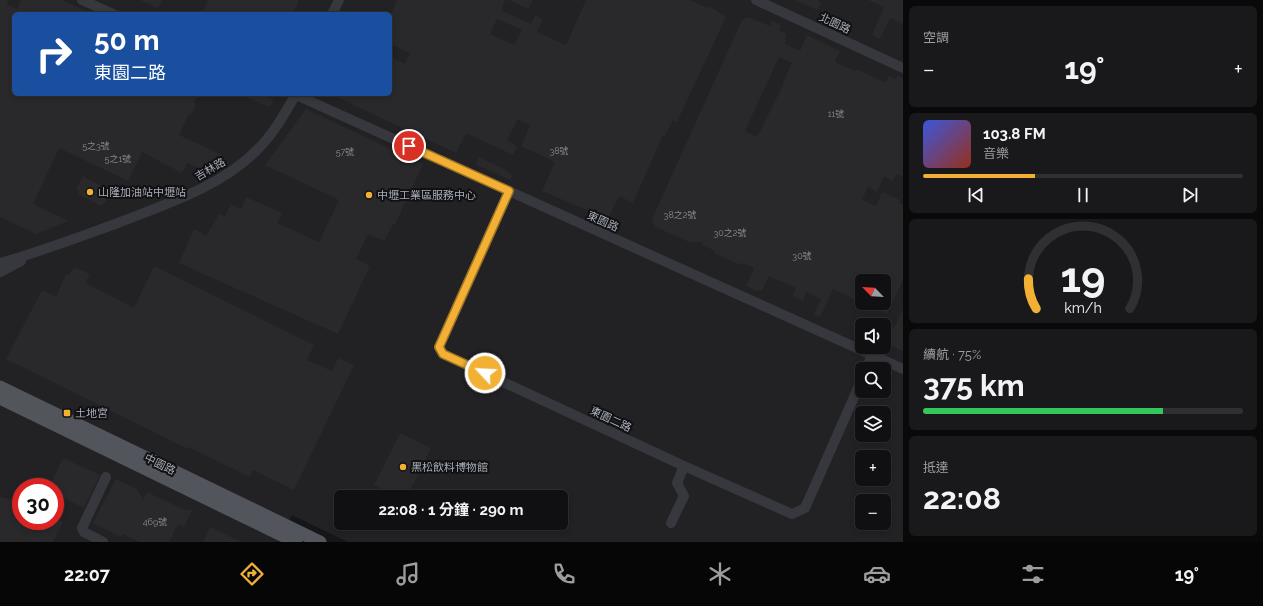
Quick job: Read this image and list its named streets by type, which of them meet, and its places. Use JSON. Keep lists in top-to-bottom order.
{
  "streets": {
    "main road": ["中園路"],
    "street": [
      "北園路",
      "吉林路",
      "東園路",
      "東園二路"
    ]
  },
  "crossings": [
    ["東園路", "東園二路"]
  ],
  "places": {
    "other": ["山隆加油站中壢站", "中壢工業區服務中心", "黑松飲料博物館"],
    "transit": ["土地宮"]
  },
  "house_numbers": [
    "11號",
    "5之3號",
    "38號",
    "57號",
    "5之1號",
    "38之2號",
    "30之2號",
    "30號",
    "469號"
  ],
  "north": "top left",
  "page": {
    "tile": [
      "空調",
      ["續航 · 75%", "375 km"],
      ["抵達", "22:08"]
    ],
    "turn": ["50 m", "東園二路"],
    "heat": ["−", "19°", "+"],
    "song": ["103.8 FM", "音樂"],
    "map_buttons": ["+", "−"],
    "limit": "30",
    "trip": "22:08 · 1 分鐘 · 290 m",
    "tabs": ["22:07", "19°"],
    "gauge": ["19", "km/h"]
  }
}
